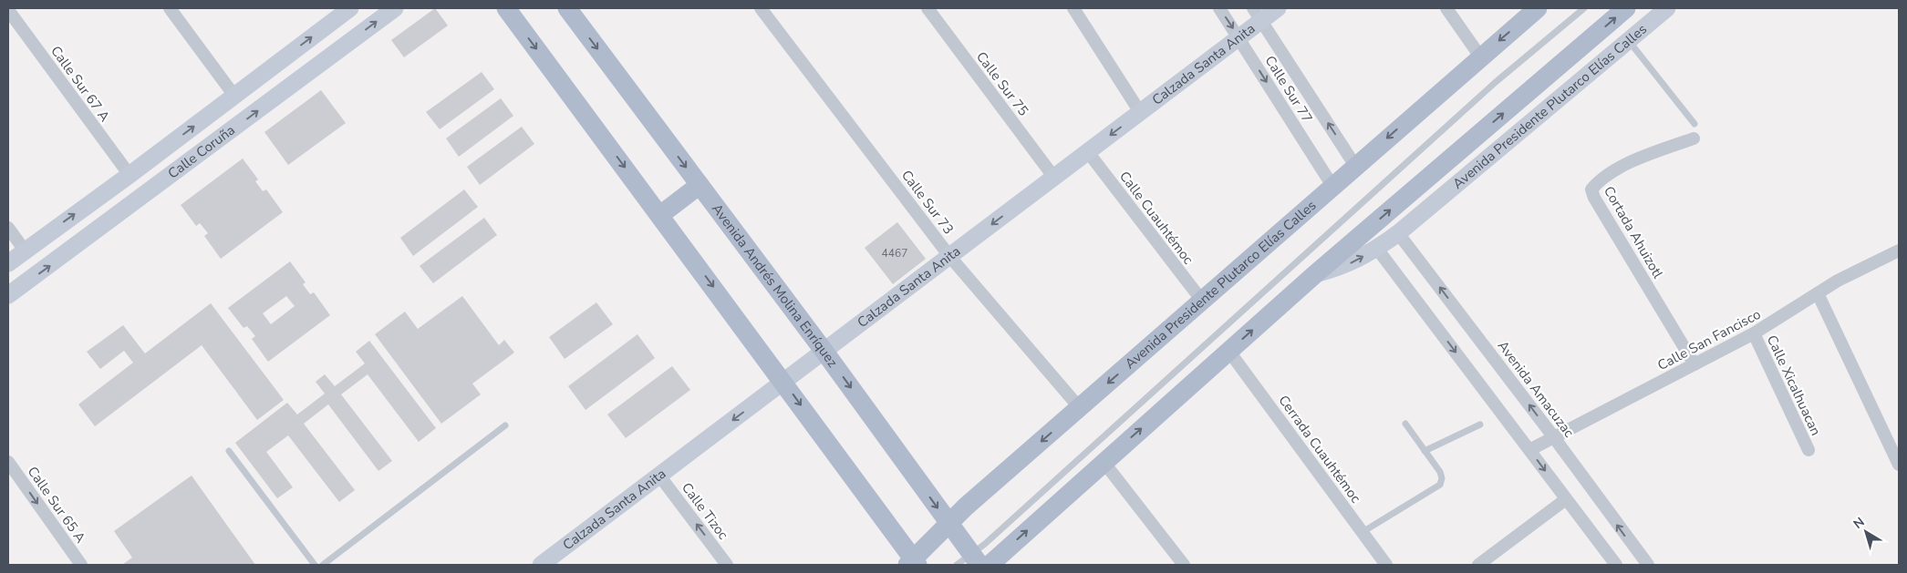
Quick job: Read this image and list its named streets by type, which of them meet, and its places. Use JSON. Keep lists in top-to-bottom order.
{
  "streets": {
    "main road": ["Avenida Presidente Plutarco Elías Calles", "Avenida Andrés Molina Enríquez"],
    "street": [
      "Calzada Santa Anita",
      "Calle Sur 67 A",
      "Calle Sur 75",
      "Calle Sur 77",
      "Calle Coruña",
      "Calle Sur 73",
      "Calle Cuauhtémoc",
      "Cortada Ahuizotl",
      "Calle San Fancisco",
      "Calle Xicalhuacan",
      "Avenida Amacuzac",
      "Cerrada Cuauhtémoc",
      "Calle Sur 65 A",
      "Calle Tizoc"
    ]
  },
  "crossings": [
    ["Calzada Santa Anita", "Calle Sur 75"],
    ["Calzada Santa Anita", "Calle Sur 77"],
    ["Calzada Santa Anita", "Calle Sur 73"],
    ["Calzada Santa Anita", "Calle Cuauhtémoc"],
    ["Calzada Santa Anita", "Avenida Andrés Molina Enríquez"],
    ["Calzada Santa Anita", "Calle Tizoc"],
    ["Calle Sur 67 A", "Calle Coruña"],
    ["Calle Sur 77", "Avenida Presidente Plutarco Elías Calles"],
    ["Avenida Presidente Plutarco Elías Calles", "Calle Sur 73"],
    ["Avenida Presidente Plutarco Elías Calles", "Calle Cuauhtémoc"],
    ["Avenida Presidente Plutarco Elías Calles", "Avenida Andrés Molina Enríquez"],
    ["Avenida Presidente Plutarco Elías Calles", "Avenida Amacuzac"],
    ["Avenida Presidente Plutarco Elías Calles", "Cerrada Cuauhtémoc"],
    ["Cortada Ahuizotl", "Calle San Fancisco"],
    ["Calle San Fancisco", "Calle Xicalhuacan"],
    ["Calle San Fancisco", "Avenida Amacuzac"]
  ],
  "one_way": [
    "Calzada Santa Anita",
    "Calle Coruña",
    "Calle Sur 65 A",
    "Calle Tizoc"
  ],
  "house_numbers": ["4467"],
  "north": "top left"
}
